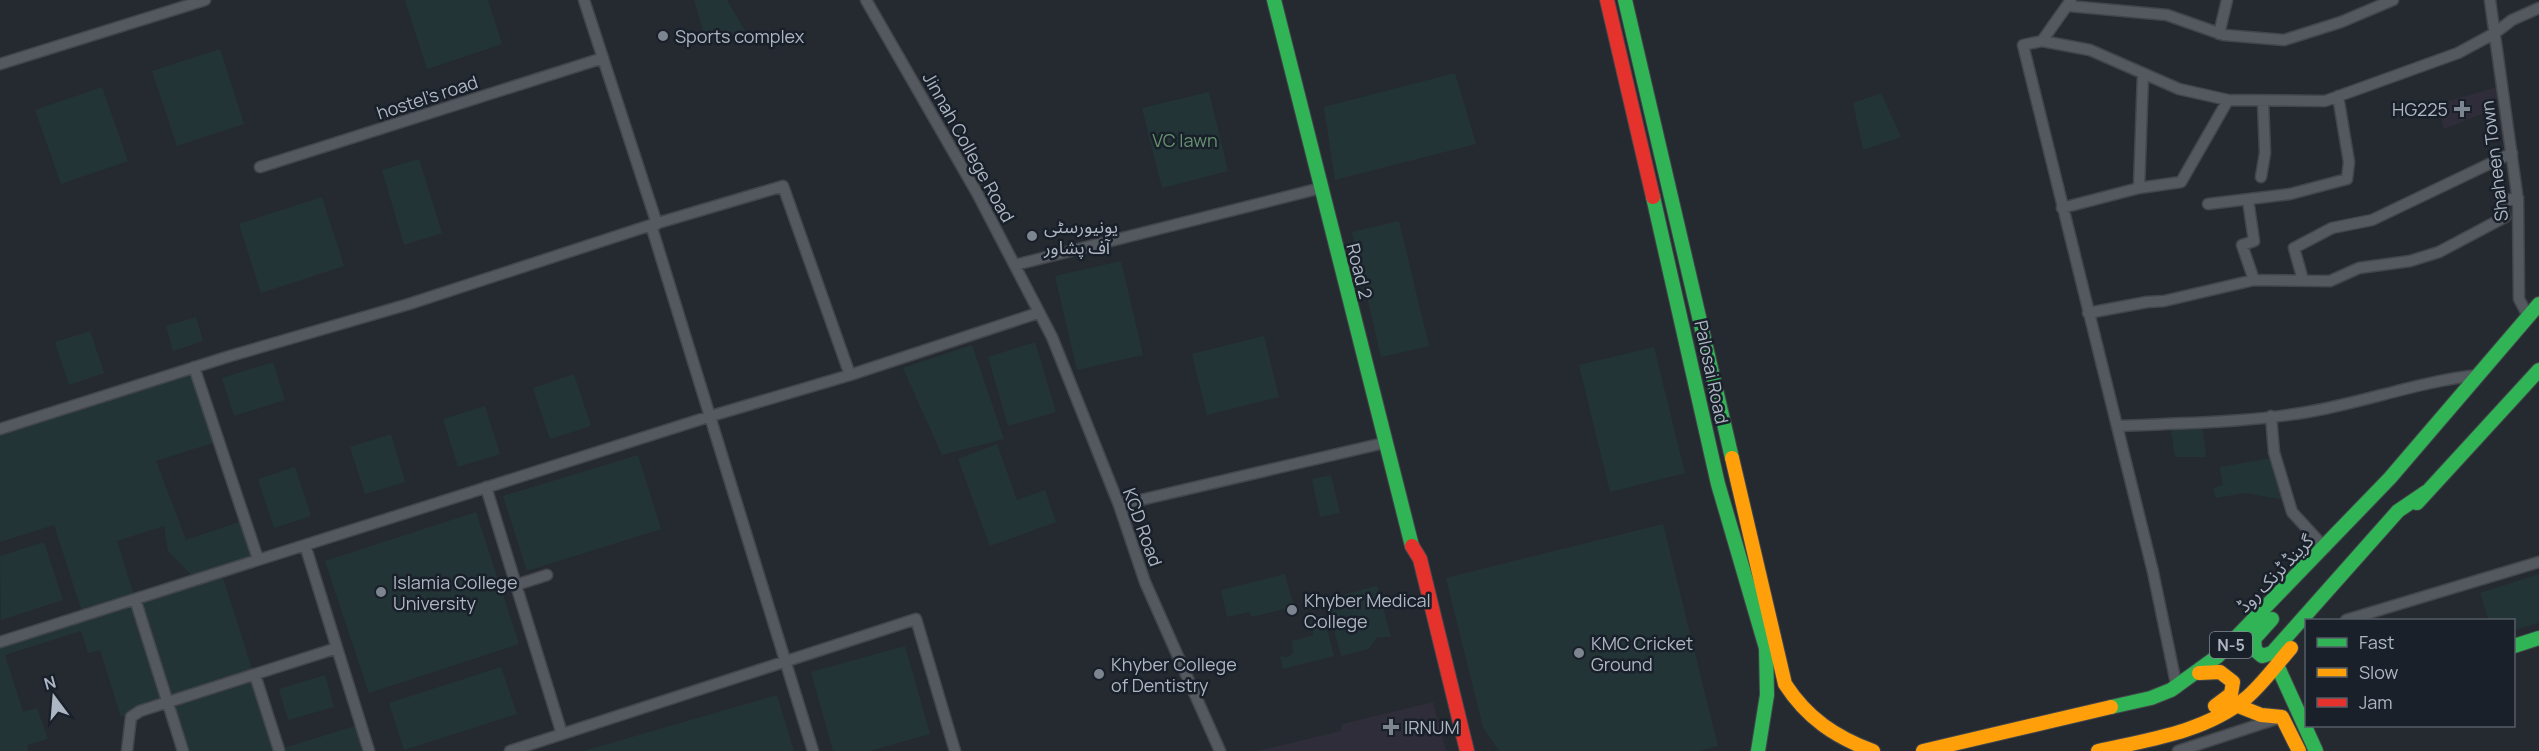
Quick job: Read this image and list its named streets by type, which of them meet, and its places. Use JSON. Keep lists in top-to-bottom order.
{
  "streets": {
    "main road": [
      "Road 2",
      "Palosai Road",
      "گرینڈ ٹرنک روڈ",
      "N-5"
    ],
    "street": [
      "hostel's road",
      "Jinnah College Road",
      "Shaheen Town",
      "KCD Road"
    ]
  },
  "crossings": [
    ["Jinnah College Road", "KCD Road"],
    ["Shaheen Town", "گرینڈ ٹرنک روڈ"]
  ],
  "parks": ["VC lawn"],
  "places": {
    "other": [
      "Sports complex",
      "یونیورسٹی آف پشاور",
      "Islamia College University",
      "Khyber Medical College",
      "KMC Cricket Ground",
      "Khyber College of Dentistry"
    ],
    "health": ["HG225", "IRNUM"]
  },
  "legend": ["Fast", "Slow", "Jam"],
  "north": "top"
}
